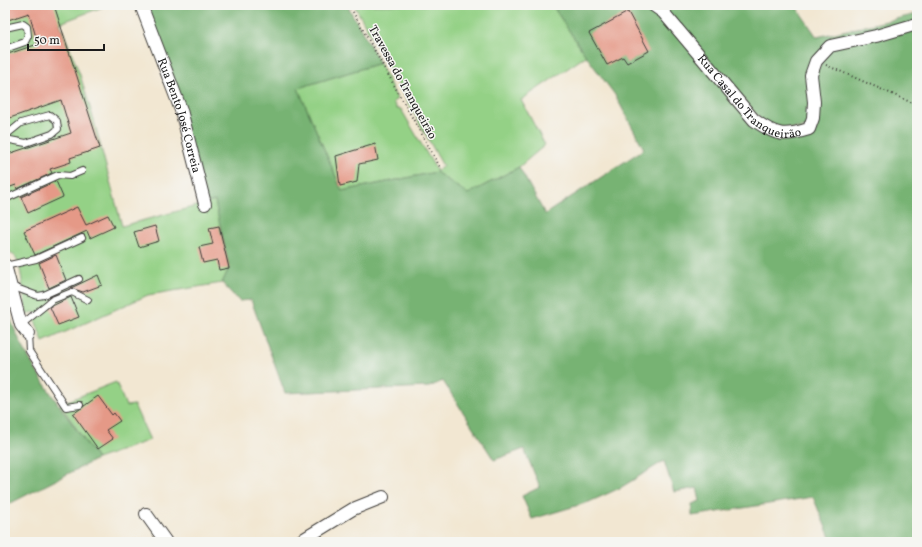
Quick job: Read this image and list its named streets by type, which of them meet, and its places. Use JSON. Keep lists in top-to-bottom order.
{
  "streets": {
    "street": ["Rua Casal do Tranqueirão", "Rua Bento José Correia"],
    "path": ["Travessa do Tranqueirão"]
  },
  "scale_bar": "50 m"
}
